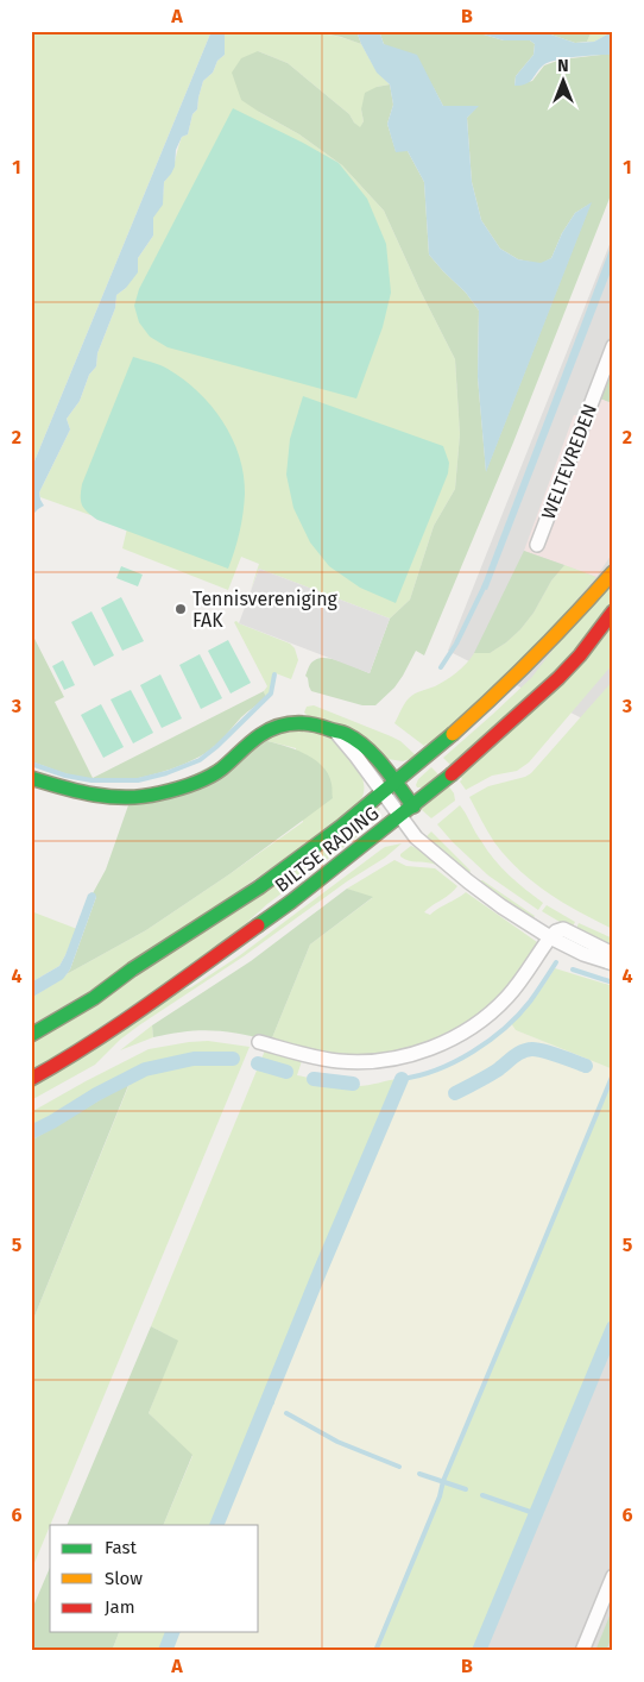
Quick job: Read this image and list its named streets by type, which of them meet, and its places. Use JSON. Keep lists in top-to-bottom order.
{
  "streets": {
    "main road": ["BILTSE RADING"],
    "street": ["WELTEVREDEN"]
  },
  "places": ["Tennisvereniging FAK"],
  "legend": ["Fast", "Slow", "Jam"],
  "north": "top",
  "grid": {
    "columns": ["A", "B"],
    "rows": [
      "1",
      "2",
      "3",
      "4",
      "5",
      "6"
    ]
  }
}
